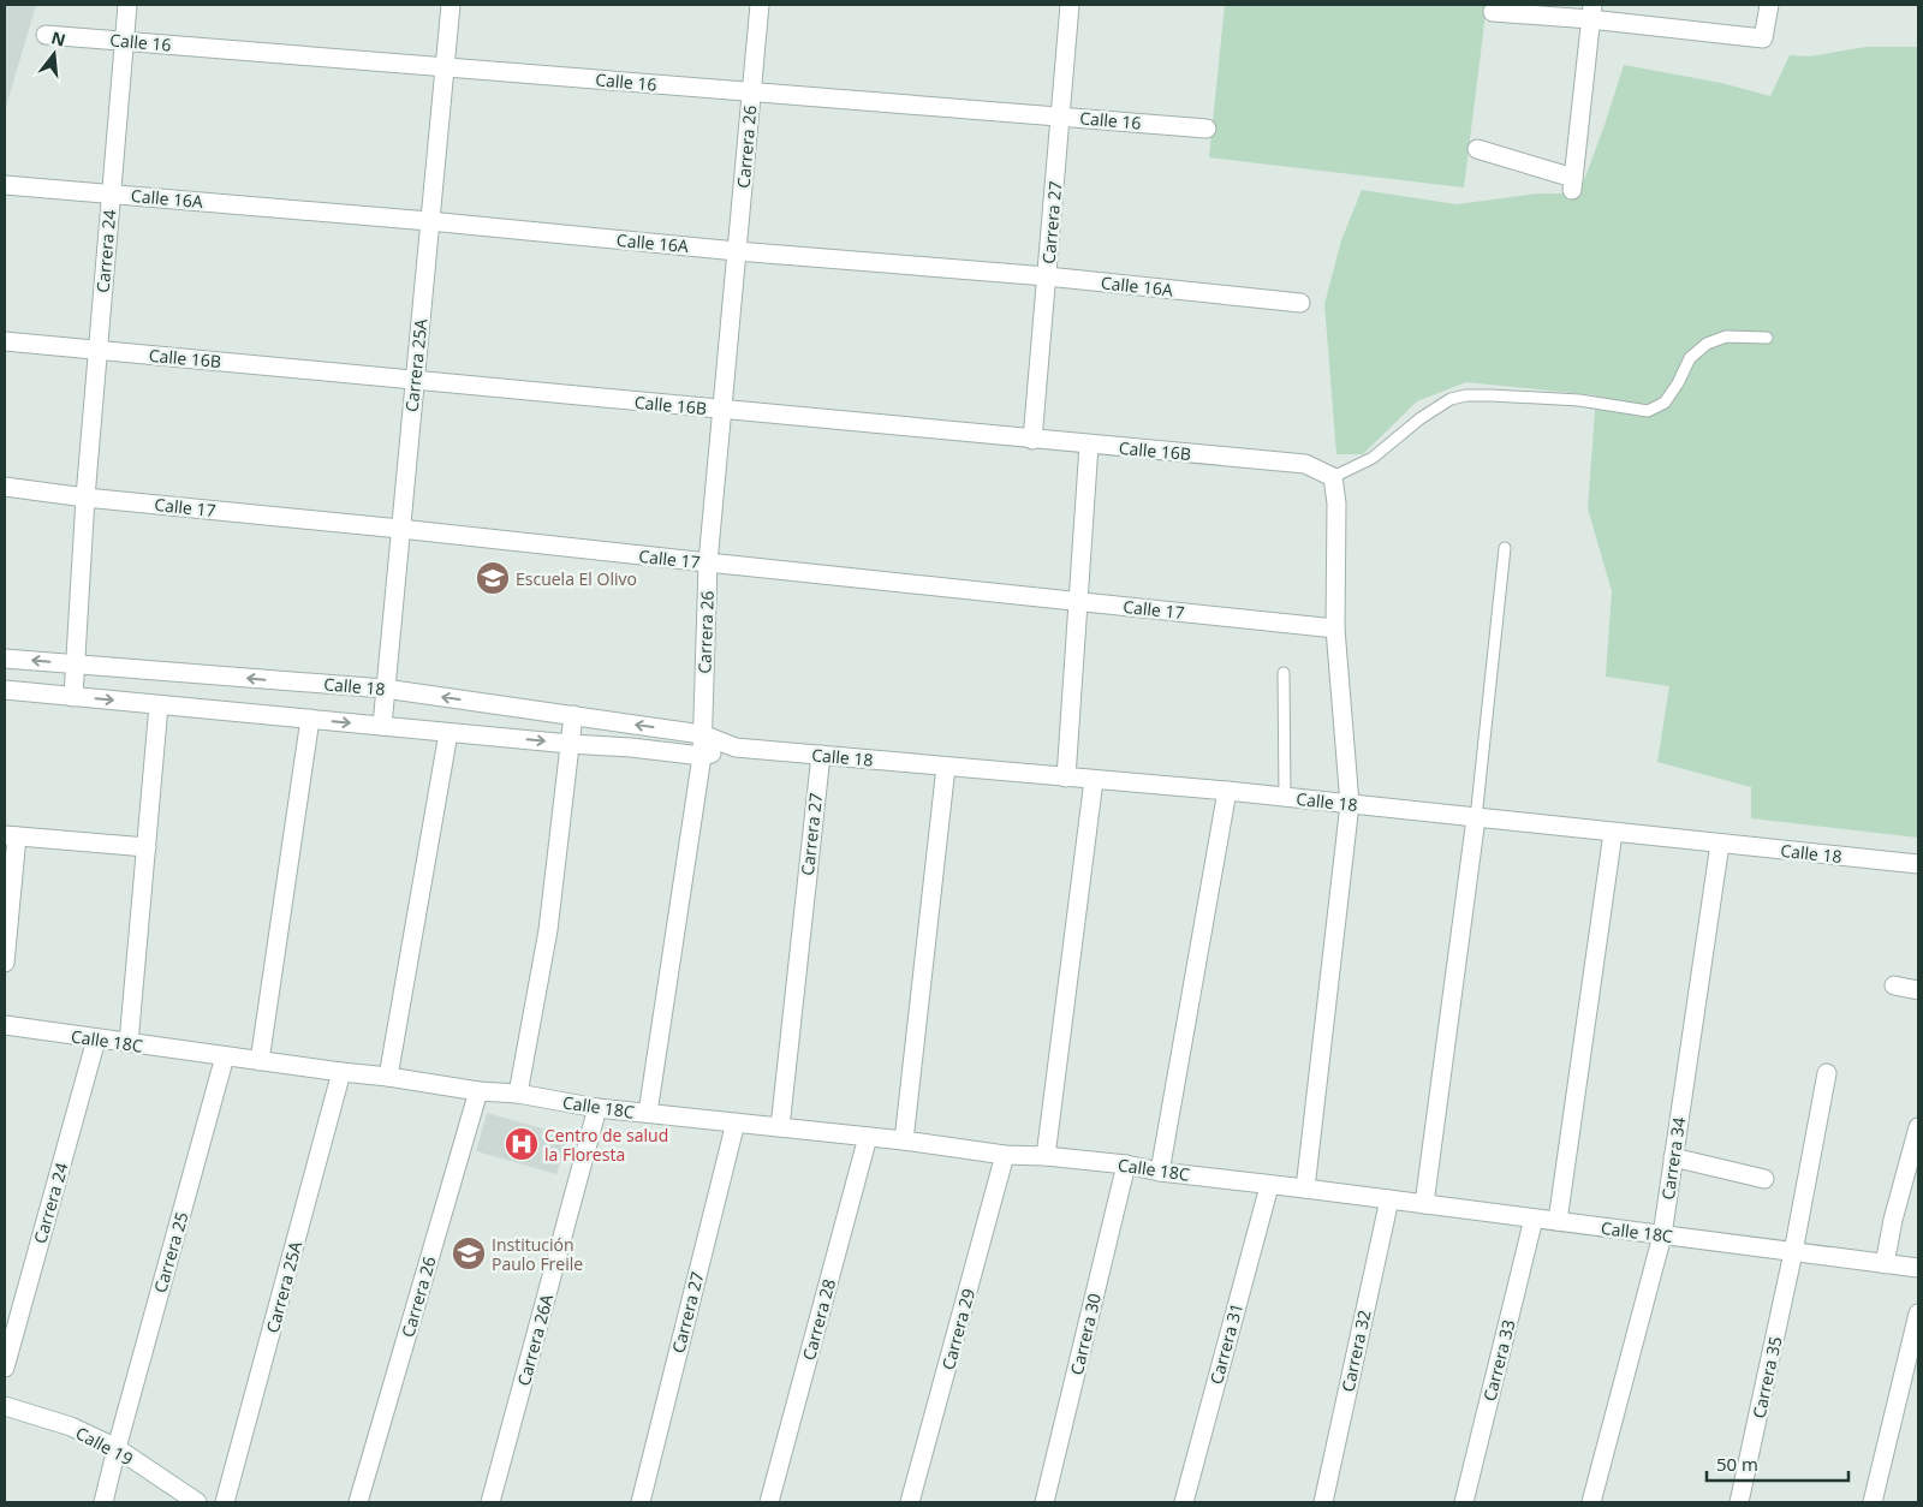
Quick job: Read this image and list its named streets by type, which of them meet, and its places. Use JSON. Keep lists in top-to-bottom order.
{
  "streets": {
    "street": [
      "Calle 16",
      "Carrera 26",
      "Calle 16A",
      "Carrera 27",
      "Carrera 24",
      "Calle 16B",
      "Carrera 25A",
      "Calle 17",
      "Calle 18",
      "Calle 18C",
      "Carrera 34",
      "Carrera 25",
      "Carrera 28",
      "Carrera 29",
      "Carrera 30",
      "Carrera 26A",
      "Carrera 31",
      "Carrera 32",
      "Carrera 33",
      "Carrera 35",
      "Calle 19"
    ]
  },
  "crossings": [
    ["Calle 16", "Carrera 26"],
    ["Calle 16", "Carrera 27"],
    ["Calle 16", "Carrera 24"],
    ["Calle 16", "Carrera 25A"],
    ["Carrera 26", "Calle 16A"],
    ["Carrera 26", "Calle 16B"],
    ["Carrera 26", "Calle 17"],
    ["Carrera 26", "Calle 18"],
    ["Carrera 26", "Calle 18C"],
    ["Calle 16A", "Carrera 27"],
    ["Calle 16A", "Carrera 24"],
    ["Calle 16A", "Carrera 25A"],
    ["Carrera 27", "Calle 16B"],
    ["Carrera 27", "Calle 18"],
    ["Carrera 27", "Calle 18C"],
    ["Carrera 24", "Calle 16B"],
    ["Carrera 24", "Calle 17"],
    ["Carrera 24", "Calle 18"],
    ["Carrera 24", "Calle 18C"],
    ["Calle 16B", "Carrera 25A"],
    ["Carrera 25A", "Calle 17"],
    ["Carrera 25A", "Calle 18"],
    ["Carrera 25A", "Calle 18C"],
    ["Calle 18", "Carrera 34"],
    ["Calle 18C", "Carrera 34"],
    ["Calle 18C", "Carrera 25"],
    ["Calle 18C", "Carrera 28"],
    ["Calle 18C", "Carrera 29"],
    ["Calle 18C", "Carrera 30"],
    ["Calle 18C", "Carrera 26A"],
    ["Calle 18C", "Carrera 31"],
    ["Calle 18C", "Carrera 32"],
    ["Calle 18C", "Carrera 33"],
    ["Calle 18C", "Carrera 35"],
    ["Carrera 25", "Calle 19"]
  ],
  "places": {
    "school or university": ["Escuela El Olivo", "Institución Paulo Freile"],
    "hospital": ["Centro de salud la Floresta"]
  },
  "scale_bar": "50 m",
  "north": "top"
}
